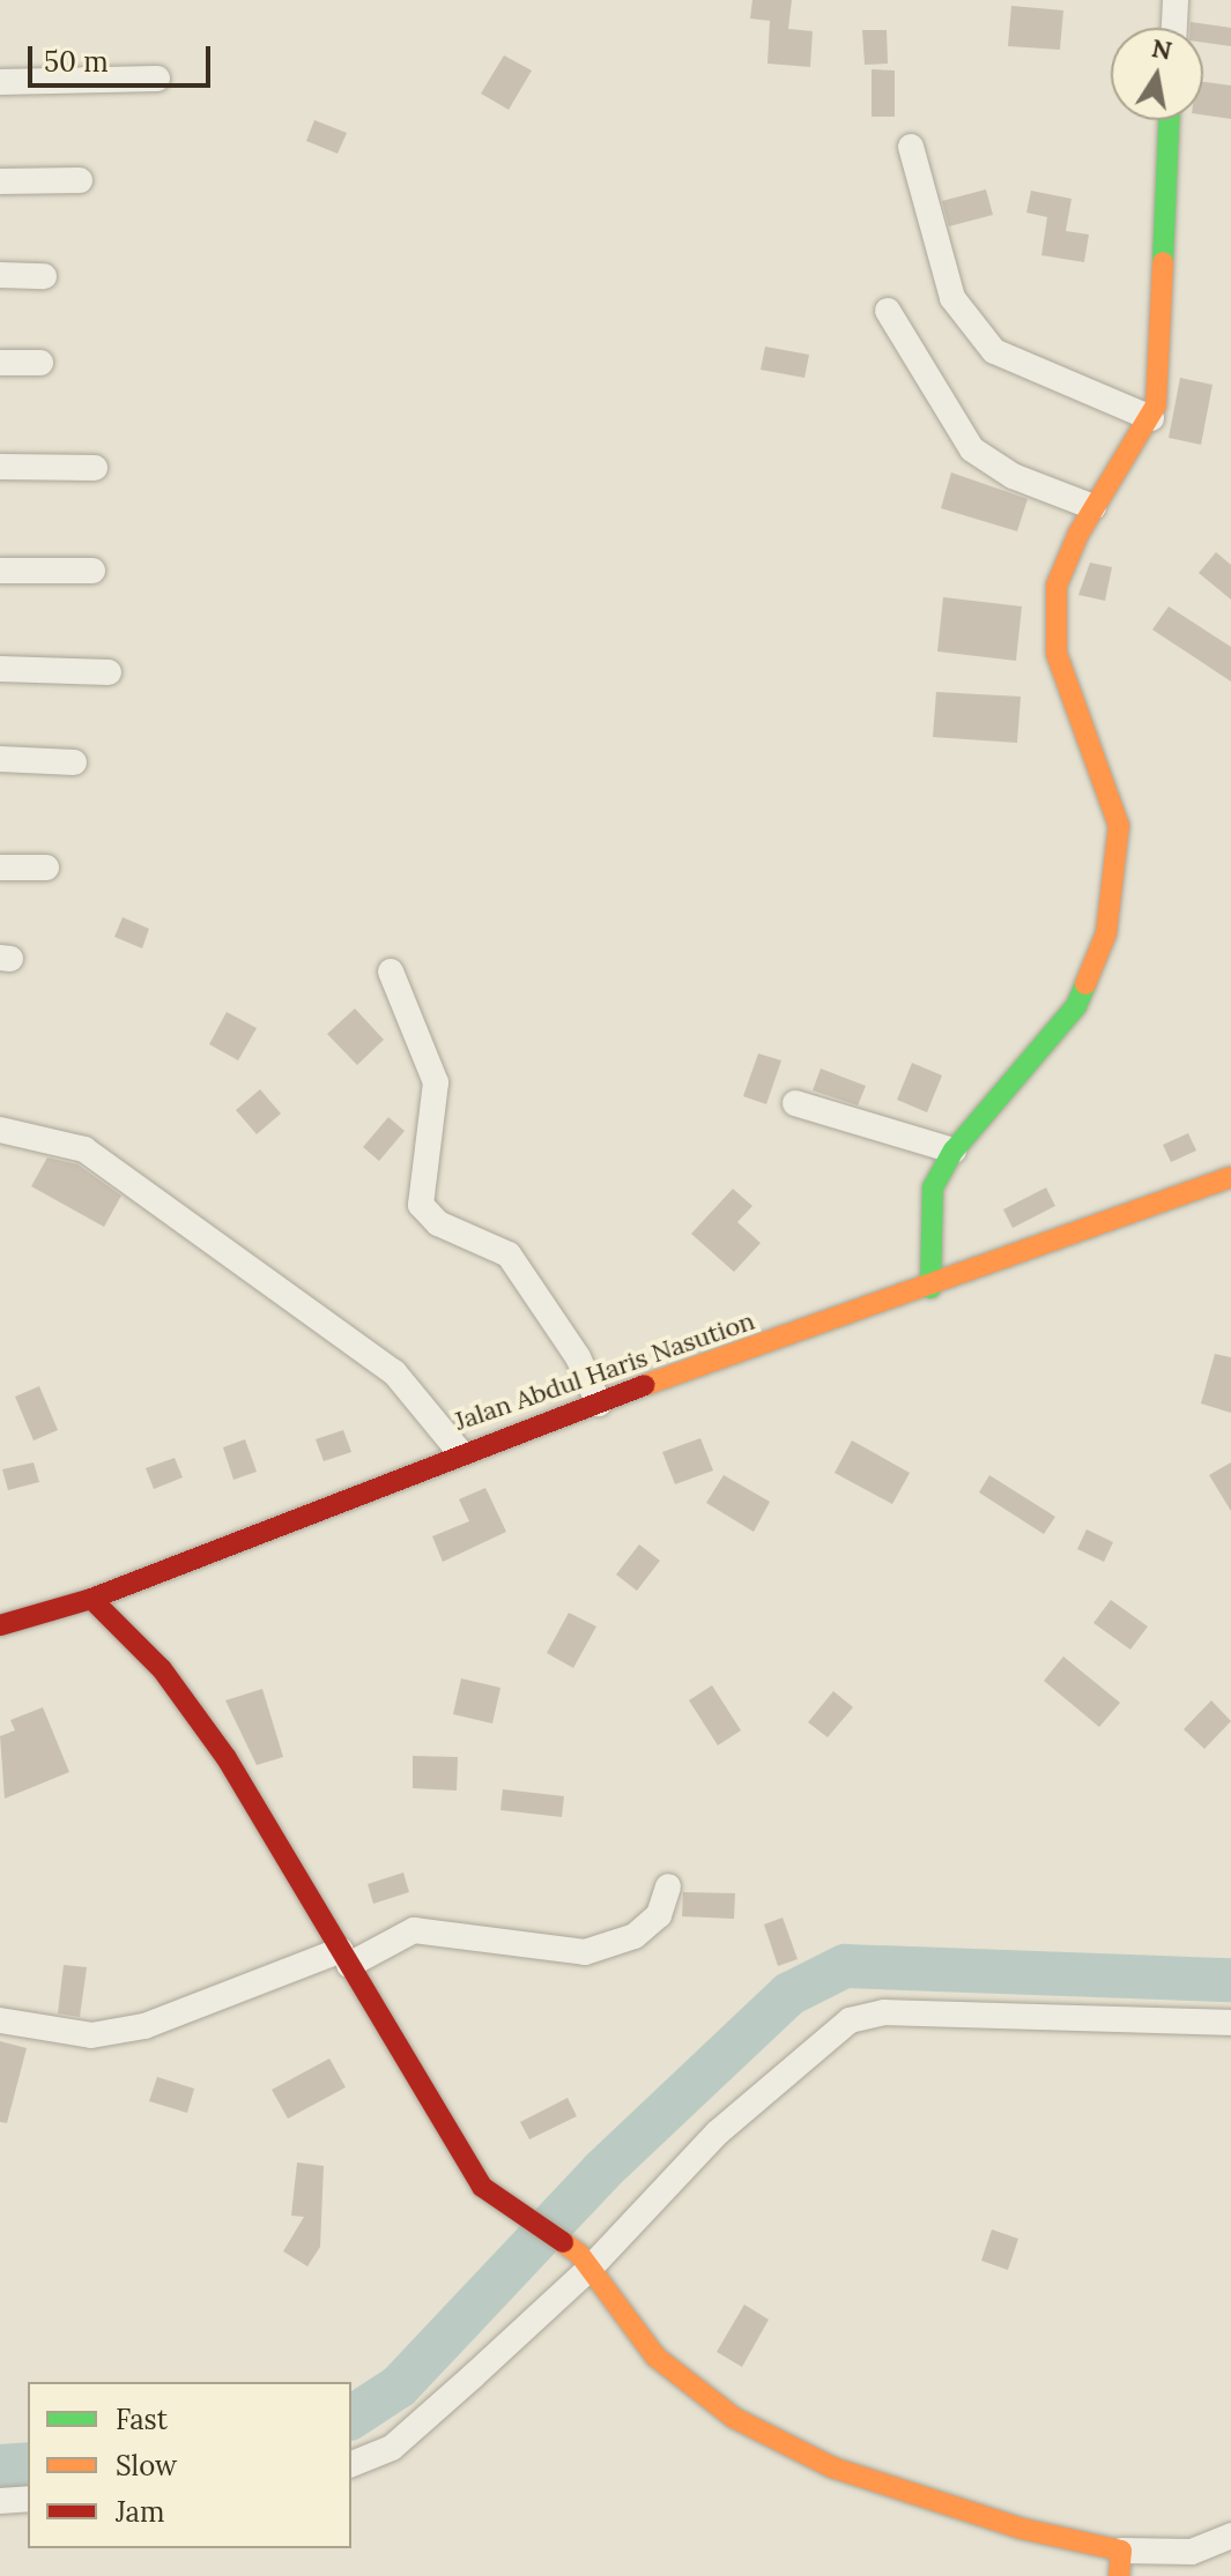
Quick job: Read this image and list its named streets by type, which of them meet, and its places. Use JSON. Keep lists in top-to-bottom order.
{
  "streets": {
    "street": ["Jalan Abdul Haris Nasution"]
  },
  "legend": ["Fast", "Slow", "Jam"],
  "scale_bar": "50 m",
  "north": "top"
}
